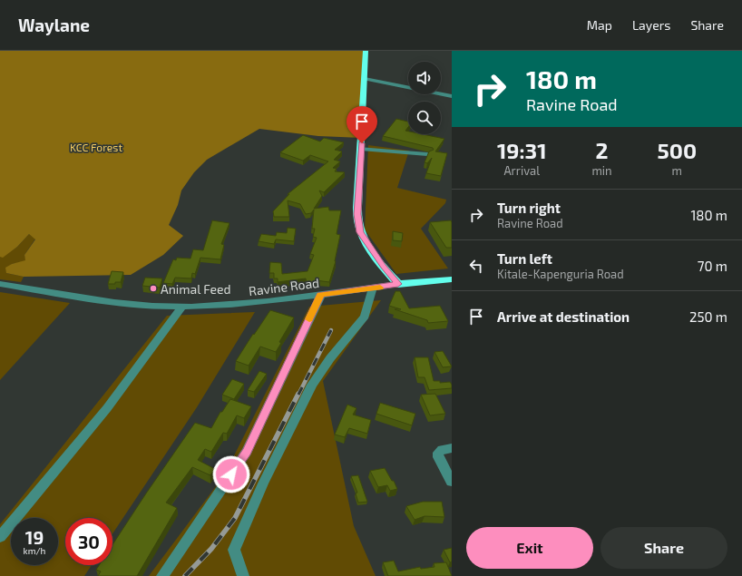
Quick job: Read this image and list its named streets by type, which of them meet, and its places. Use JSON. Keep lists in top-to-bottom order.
{
  "streets": {
    "street": ["Ravine Road"]
  },
  "parks": ["KCC Forest"],
  "places": ["Animal Feed"],
  "page": {
    "header": "Waylane",
    "nav": ["Map", "Layers", "Share"],
    "turn": ["180 m", "Ravine Road"],
    "eta": [
      "19:31",
      "Arrival",
      "2",
      "min",
      "500",
      "m"
    ],
    "list": [
      {
        "name": "Turn right",
        "note": "Ravine Road",
        "value": "180 m"
      },
      {
        "name": "Turn left",
        "note": "Kitale-Kapenguria Road",
        "value": "70 m"
      },
      {
        "name": "Arrive at destination",
        "value": "250 m"
      }
    ],
    "speed": "19 km/h",
    "limit": "30",
    "buttons": ["Exit", "Share"]
  }
}
